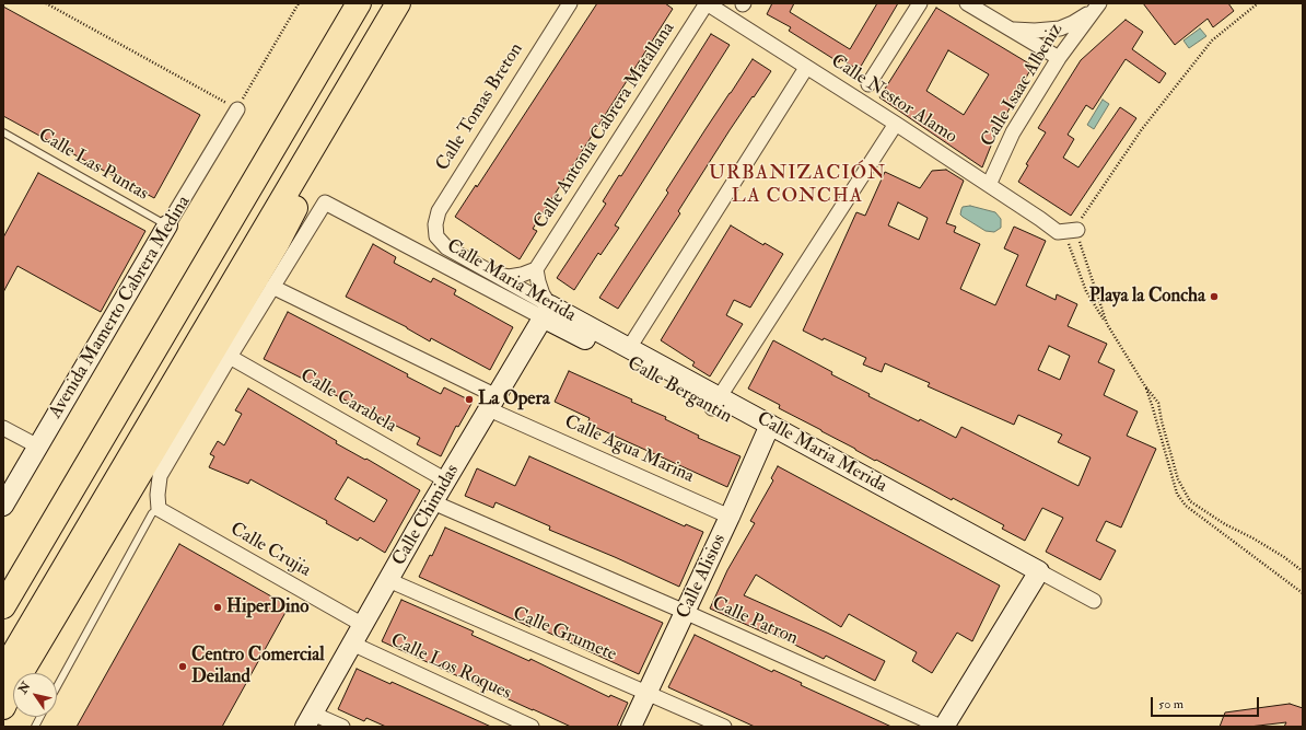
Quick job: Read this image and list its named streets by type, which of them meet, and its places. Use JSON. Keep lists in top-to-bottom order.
{
  "streets": {
    "street": [
      "Calle Isaac Albeniz",
      "Calle Nestor Alamo",
      "Calle Tomas Breton",
      "Calle Antonia Cabrera Matallana",
      "Calle Maria Merida",
      "Avenida Mamerto Cabrera Medina",
      "Calle Bergantin",
      "Calle Carabela",
      "Calle Agua Marina",
      "Calle Chimidas",
      "Calle Crujia",
      "Calle Alisios",
      "Calle Patron",
      "Calle Grumete",
      "Calle Los Roques"
    ],
    "lane": ["Calle Las Puntas"]
  },
  "crossings": [
    ["Calle Isaac Albeniz", "Calle Nestor Alamo"],
    ["Calle Nestor Alamo", "Calle Antonia Cabrera Matallana"],
    ["Calle Tomas Breton", "Calle Maria Merida"],
    ["Calle Las Puntas", "Avenida Mamerto Cabrera Medina"],
    ["Calle Maria Merida", "Calle Bergantin"],
    ["Calle Maria Merida", "Calle Chimidas"],
    ["Calle Bergantin", "Calle Agua Marina"],
    ["Calle Bergantin", "Calle Chimidas"],
    ["Calle Bergantin", "Calle Alisios"],
    ["Calle Carabela", "Calle Chimidas"],
    ["Calle Agua Marina", "Calle Chimidas"],
    ["Calle Agua Marina", "Calle Alisios"],
    ["Calle Chimidas", "Calle Crujia"],
    ["Calle Chimidas", "Calle Patron"],
    ["Calle Chimidas", "Calle Grumete"],
    ["Calle Chimidas", "Calle Los Roques"],
    ["Calle Alisios", "Calle Patron"],
    ["Calle Alisios", "Calle Grumete"]
  ],
  "districts": ["URBANIZACIÓN LA CONCHA"],
  "places": [
    "Playa la Concha",
    "La Opera",
    "HiperDino",
    "Centro Comercial Deiland"
  ],
  "scale_bar": "50 m",
  "north": "top left"
}
